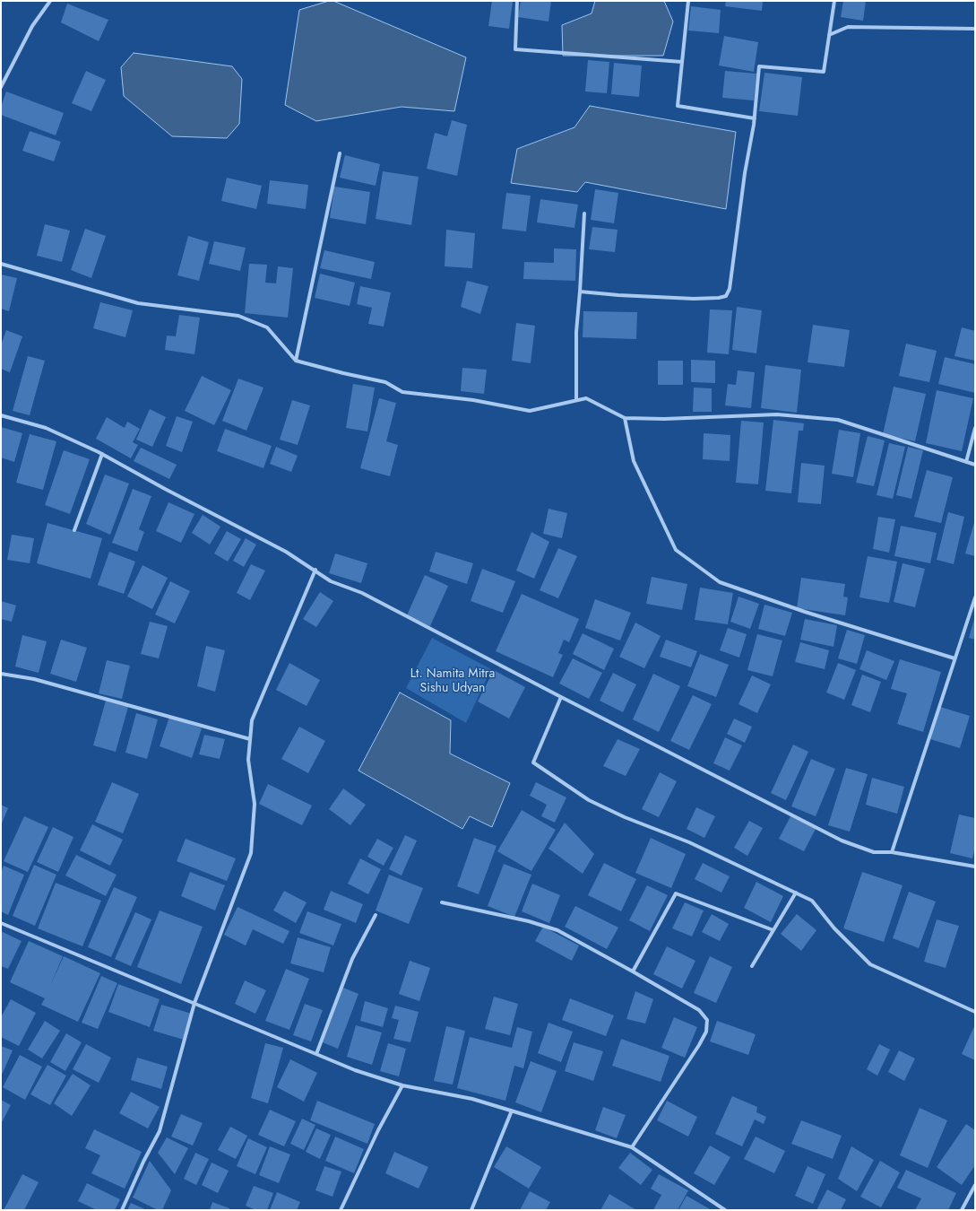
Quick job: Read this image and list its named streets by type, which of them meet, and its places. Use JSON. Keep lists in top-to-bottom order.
{
  "parks": ["Lt. Namita Mitra Sishu Udyan"]
}
